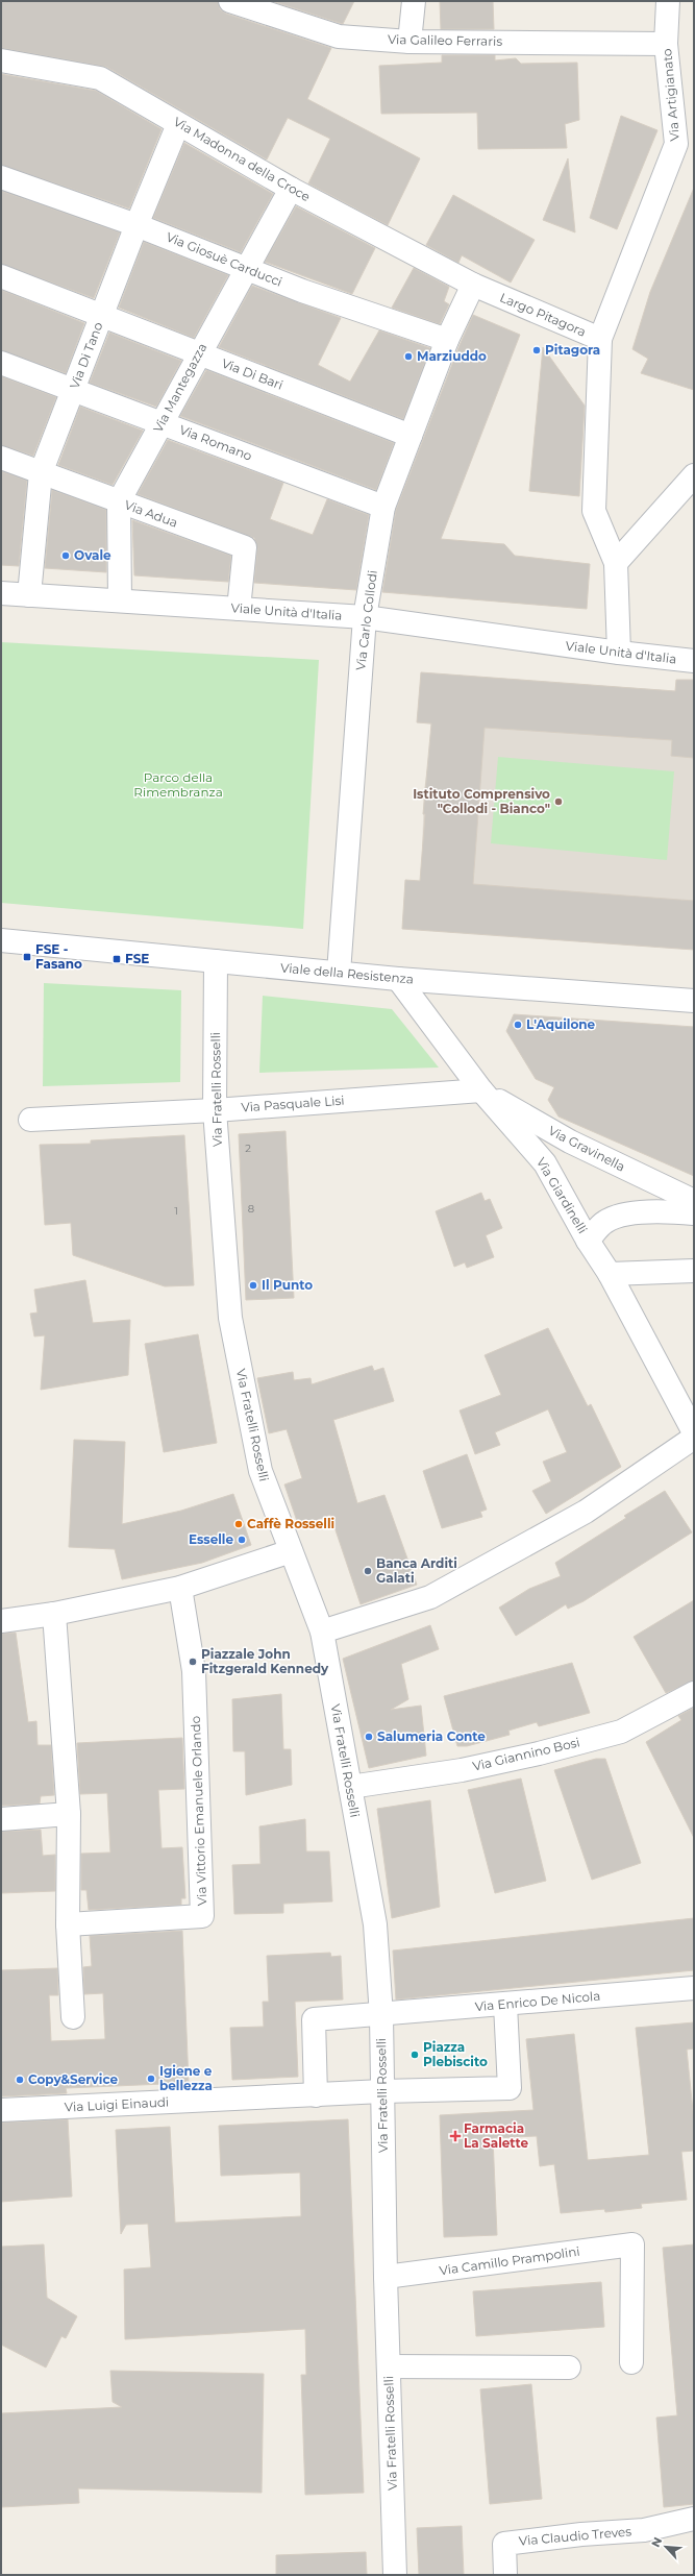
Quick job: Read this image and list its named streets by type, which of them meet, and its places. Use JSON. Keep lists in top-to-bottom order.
{
  "streets": {
    "street": [
      "Via Galileo Ferraris",
      "Via Artigianato",
      "Via Madonna della Croce",
      "Via Giosuè Carducci",
      "Largo Pitagora",
      "Via Di Tano",
      "Via Di Bari",
      "Via Mantegazza",
      "Via Romano",
      "Via Adua",
      "Viale Unità d'Italia",
      "Via Carlo Collodi",
      "Viale della Resistenza",
      "Via Fratelli Rosselli",
      "Via Pasquale Lisi",
      "Via Gravinella",
      "Via Giardinelli",
      "Via Giannino Bosi",
      "Via Vittorio Emanuele Orlando",
      "Via Enrico De Nicola",
      "Via Luigi Einaudi",
      "Via Camillo Prampolini",
      "Via Claudio Treves"
    ]
  },
  "crossings": [
    ["Via Galileo Ferraris", "Via Artigianato"],
    ["Via Artigianato", "Largo Pitagora"],
    ["Via Madonna della Croce", "Largo Pitagora"],
    ["Via Madonna della Croce", "Via Di Tano"],
    ["Via Madonna della Croce", "Via Mantegazza"],
    ["Via Madonna della Croce", "Via Carlo Collodi"],
    ["Via Giosuè Carducci", "Via Di Tano"],
    ["Via Giosuè Carducci", "Via Mantegazza"],
    ["Via Giosuè Carducci", "Via Carlo Collodi"],
    ["Largo Pitagora", "Via Carlo Collodi"],
    ["Via Di Tano", "Via Di Bari"],
    ["Via Di Tano", "Via Romano"],
    ["Via Di Tano", "Via Adua"],
    ["Via Di Tano", "Viale Unità d'Italia"],
    ["Via Di Bari", "Via Mantegazza"],
    ["Via Di Bari", "Via Carlo Collodi"],
    ["Via Mantegazza", "Via Romano"],
    ["Via Mantegazza", "Via Adua"],
    ["Via Mantegazza", "Viale Unità d'Italia"],
    ["Via Romano", "Via Carlo Collodi"],
    ["Via Adua", "Viale Unità d'Italia"],
    ["Viale Unità d'Italia", "Via Carlo Collodi"],
    ["Via Carlo Collodi", "Viale della Resistenza"],
    ["Viale della Resistenza", "Via Fratelli Rosselli"],
    ["Viale della Resistenza", "Via Giardinelli"],
    ["Via Fratelli Rosselli", "Via Pasquale Lisi"],
    ["Via Fratelli Rosselli", "Via Giannino Bosi"],
    ["Via Fratelli Rosselli", "Via Enrico De Nicola"],
    ["Via Fratelli Rosselli", "Via Luigi Einaudi"],
    ["Via Fratelli Rosselli", "Via Camillo Prampolini"],
    ["Via Pasquale Lisi", "Via Gravinella"],
    ["Via Pasquale Lisi", "Via Giardinelli"],
    ["Via Gravinella", "Via Giardinelli"]
  ],
  "parks": ["Parco della Rimembranza"],
  "places": {
    "other": [
      "Pitagora",
      "Marziuddo",
      "Ovale",
      "Istituto Comprensivo \"Collodi - Bianco\"",
      "L'Aquilone",
      "Il Punto",
      "Caffè Rosselli",
      "Esselle",
      "Banca Arditi Galati",
      "Piazzale John Fitzgerald Kennedy",
      "Salumeria Conte",
      "Piazza Plebiscito",
      "Igiene e bellezza",
      "Copy&Service"
    ],
    "transit": ["FSE - Fasano", "FSE"],
    "health": ["Farmacia La Salette"]
  },
  "house_numbers": ["2", "8", "1"],
  "north": "top left"
}
